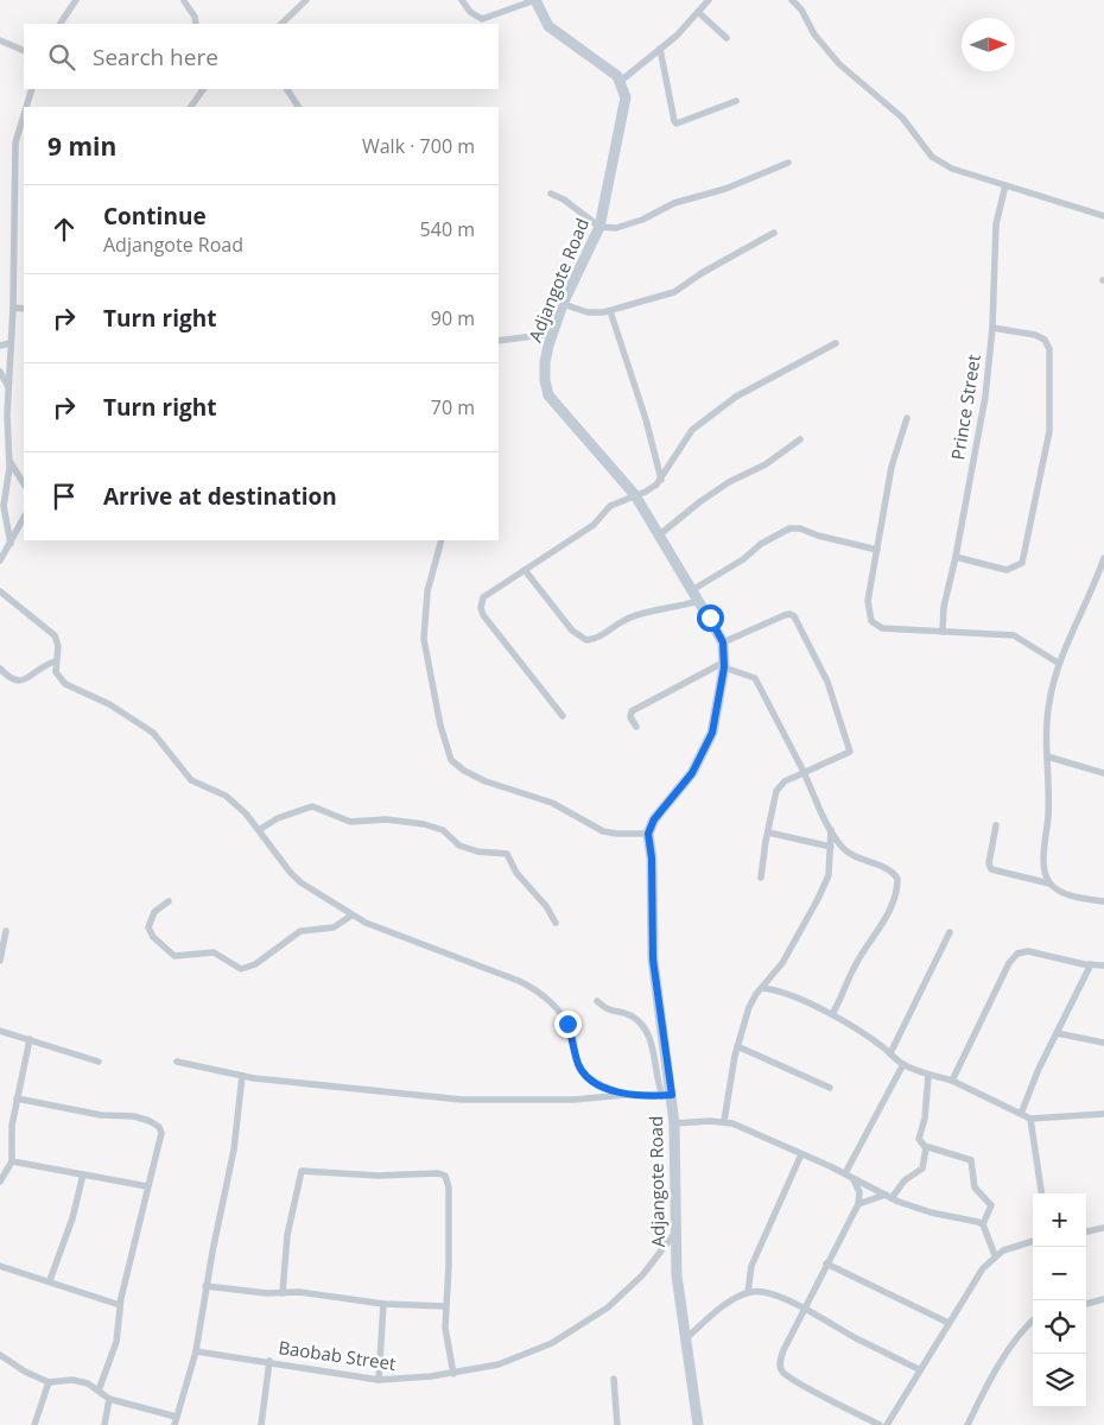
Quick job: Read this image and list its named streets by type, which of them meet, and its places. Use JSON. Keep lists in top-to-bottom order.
{
  "streets": {
    "street": ["Adjangote Road", "Prince Street", "Baobab Street"]
  },
  "crossings": [
    ["Adjangote Road", "Baobab Street"]
  ],
  "north": "right",
  "page": {
    "search": "Search here",
    "heading": ["9 min", "Walk · 700 m"],
    "list": [
      ["Continue", "Adjangote Road", "540 m"],
      ["Turn right", "90 m"],
      ["Turn right", "70 m"],
      "Arrive at destination"
    ],
    "map_buttons": ["+", "−"]
  }
}
